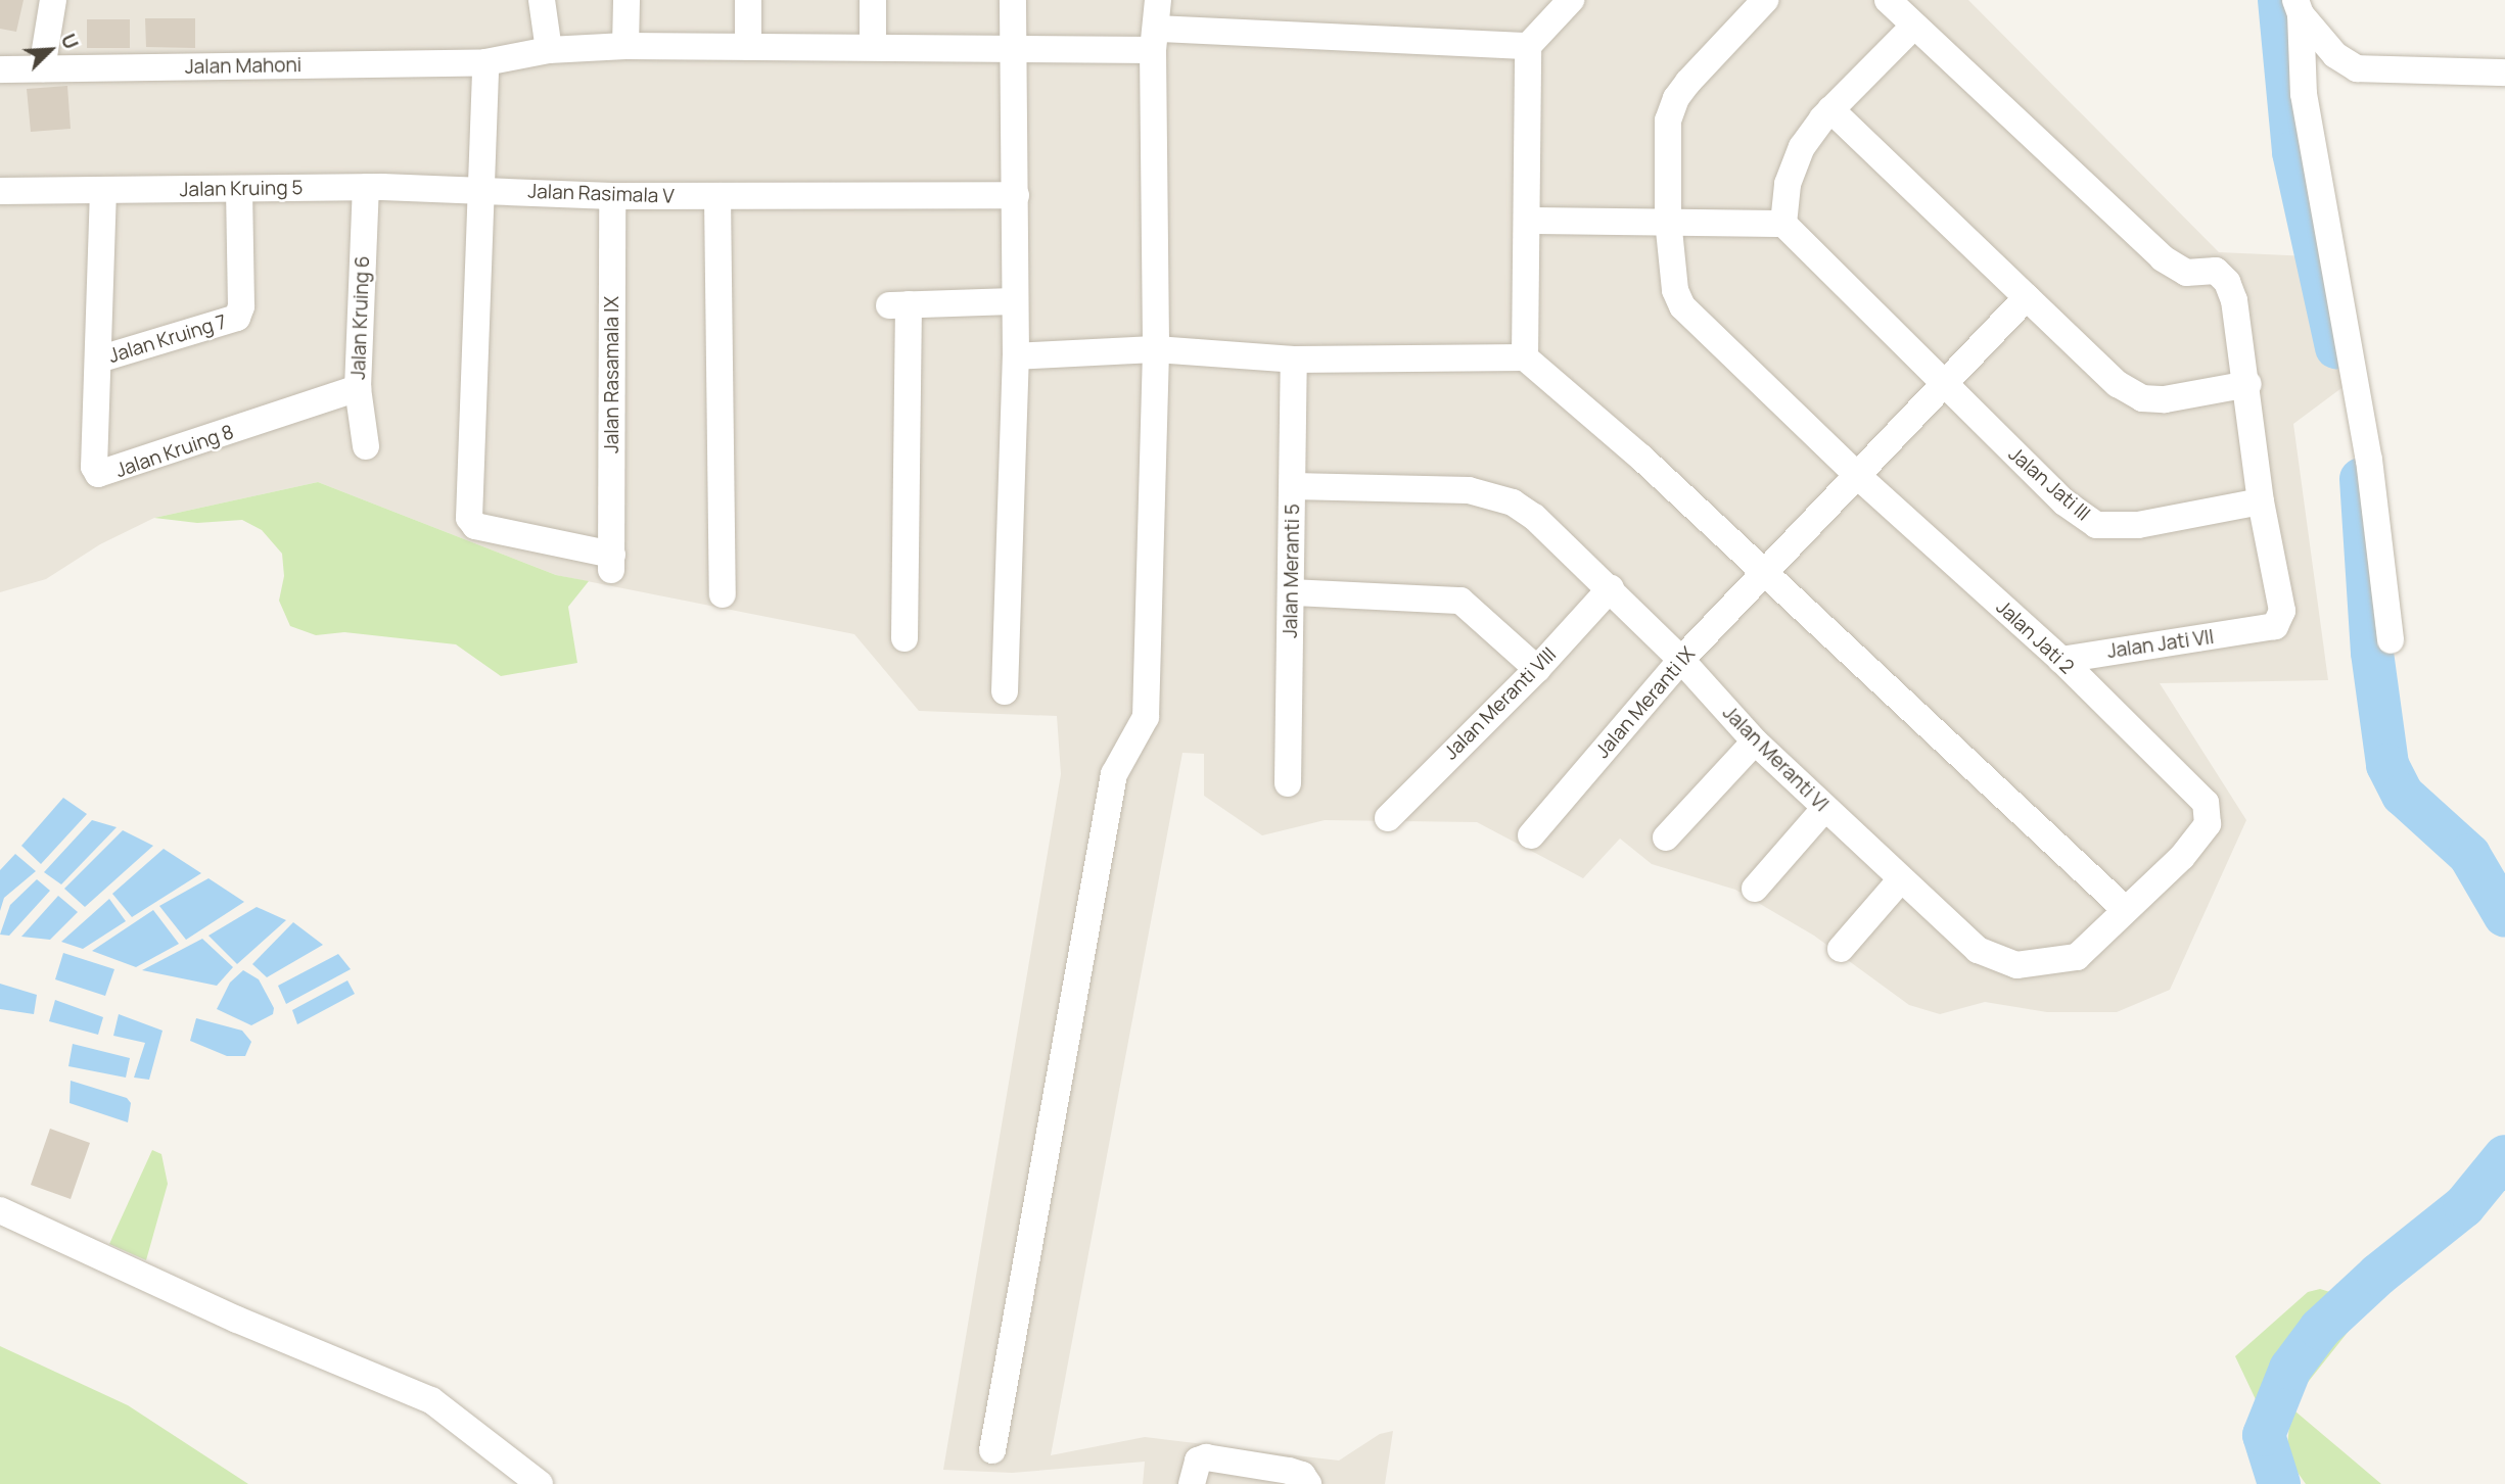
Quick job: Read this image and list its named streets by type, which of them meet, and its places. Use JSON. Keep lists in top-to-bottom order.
{
  "streets": {
    "street": [
      "Jalan Mahoni",
      "Jalan Kruing 5",
      "Jalan Rasimala V",
      "Jalan Kruing 6",
      "Jalan Kruing 7",
      "Jalan Rasamala IX",
      "Jalan Kruing 8",
      "Jalan Jati III",
      "Jalan Meranti 5",
      "Jalan Jati 2",
      "Jalan Jati VII",
      "Jalan Meranti IX",
      "Jalan Meranti VIII",
      "Jalan Meranti VI"
    ]
  },
  "crossings": [
    ["Jalan Mahoni", "Jalan Rasamala IX"],
    ["Jalan Kruing 5", "Jalan Rasimala V"],
    ["Jalan Kruing 5", "Jalan Kruing 6"],
    ["Jalan Kruing 5", "Jalan Kruing 7"],
    ["Jalan Kruing 5", "Jalan Rasamala IX"],
    ["Jalan Kruing 5", "Jalan Kruing 8"],
    ["Jalan Rasimala V", "Jalan Rasamala IX"],
    ["Jalan Kruing 6", "Jalan Kruing 8"],
    ["Jalan Kruing 7", "Jalan Kruing 8"],
    ["Jalan Jati III", "Jalan Jati VII"],
    ["Jalan Jati III", "Jalan Meranti IX"],
    ["Jalan Meranti 5", "Jalan Meranti VI"],
    ["Jalan Jati 2", "Jalan Jati VII"],
    ["Jalan Jati 2", "Jalan Meranti IX"],
    ["Jalan Jati 2", "Jalan Meranti VI"],
    ["Jalan Meranti IX", "Jalan Meranti VI"],
    ["Jalan Meranti VIII", "Jalan Meranti VI"]
  ],
  "north": "top right"
}
